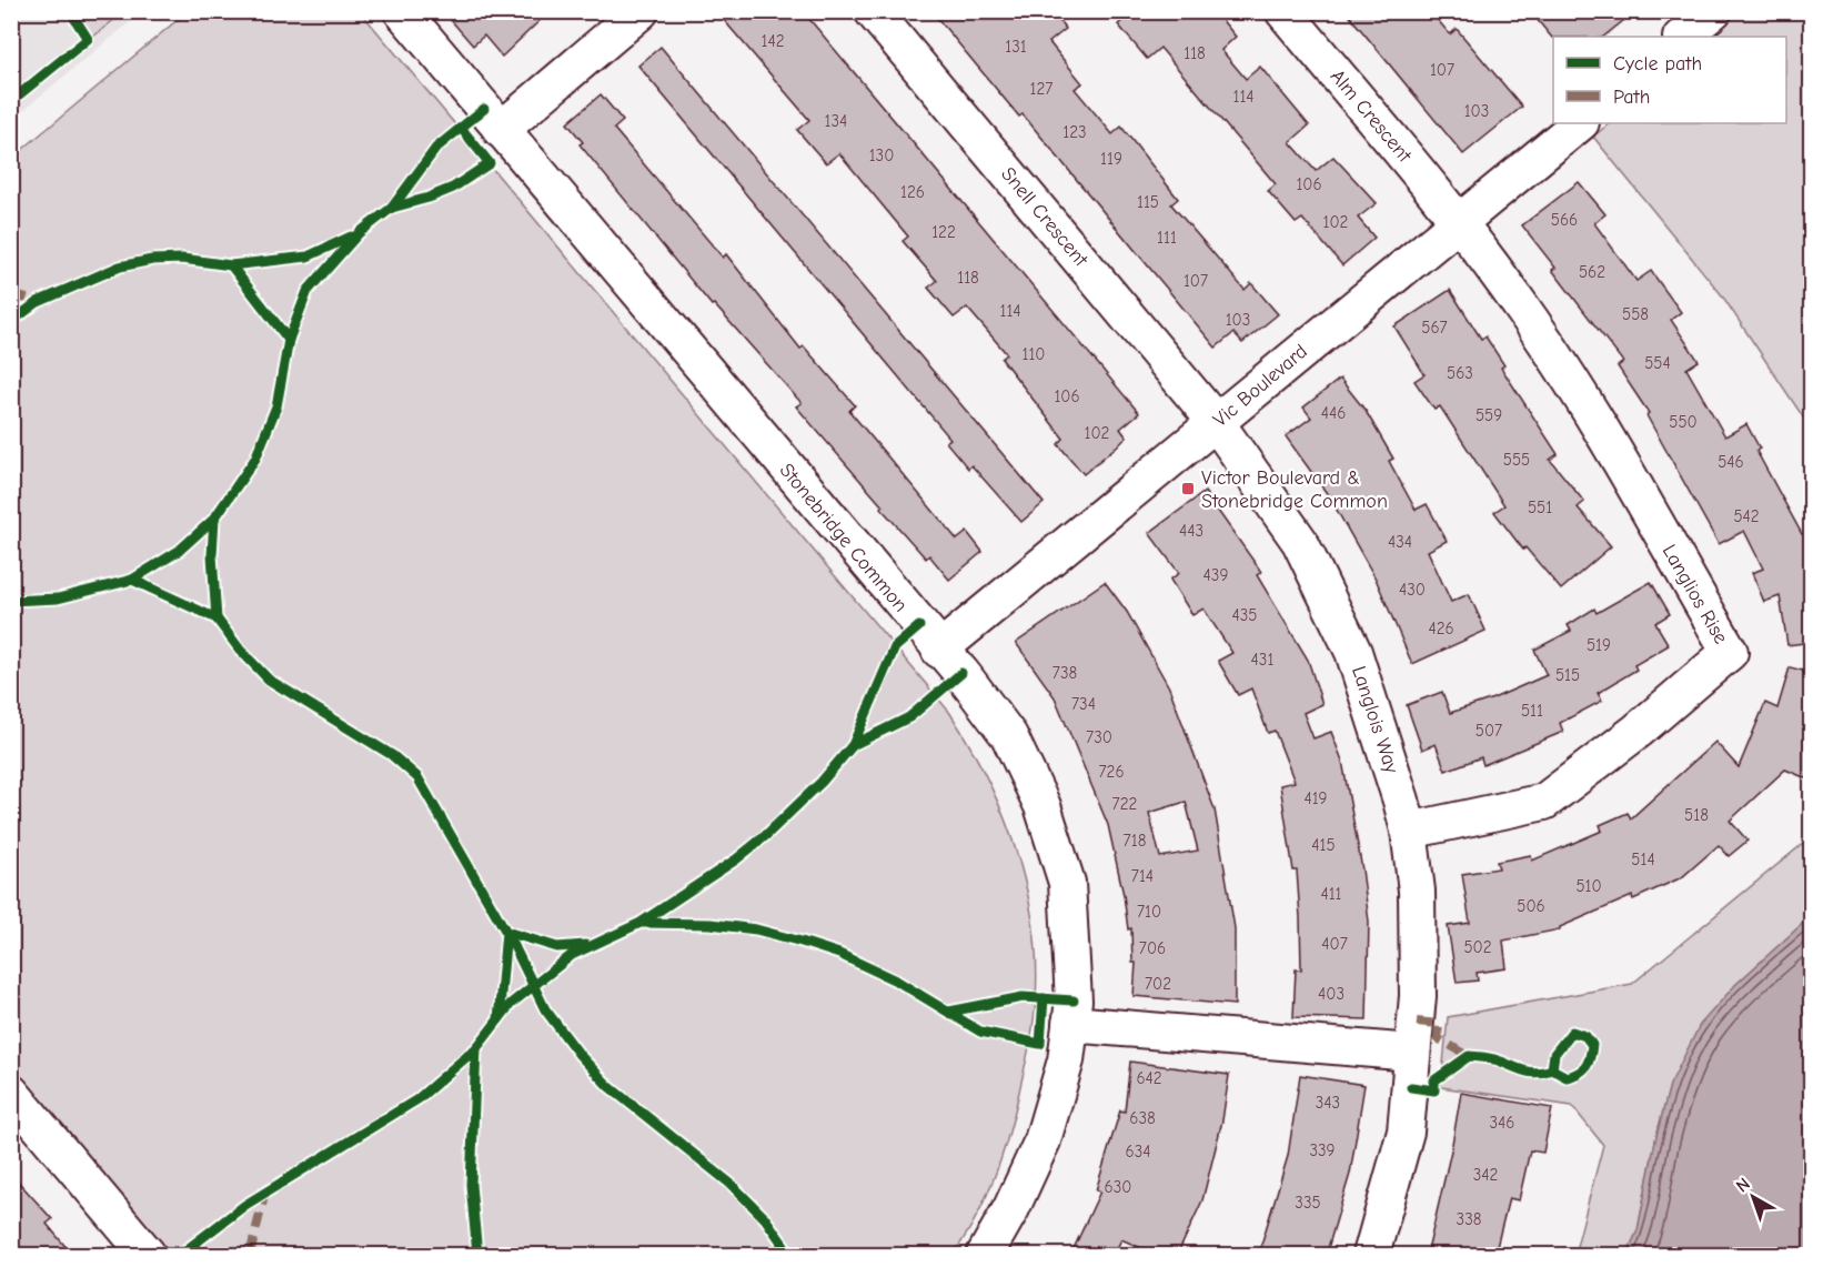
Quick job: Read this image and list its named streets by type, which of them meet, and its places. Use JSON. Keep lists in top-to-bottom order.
{
  "streets": {
    "street": [
      "Alm Crescent",
      "Snell Crescent",
      "Vic Boulevard",
      "Stonebridge Common",
      "Langlios Rise",
      "Langlois Way"
    ]
  },
  "crossings": [
    ["Alm Crescent", "Vic Boulevard"],
    ["Alm Crescent", "Langlios Rise"],
    ["Snell Crescent", "Vic Boulevard"],
    ["Snell Crescent", "Langlois Way"],
    ["Vic Boulevard", "Stonebridge Common"],
    ["Vic Boulevard", "Langlios Rise"],
    ["Vic Boulevard", "Langlois Way"],
    ["Langlios Rise", "Langlois Way"]
  ],
  "places": {
    "transit": ["Victor Boulevard & Stonebridge Common"]
  },
  "house_numbers": [
    "142",
    "131",
    "118",
    "107",
    "127",
    "114",
    "103",
    "134",
    "123",
    "130",
    "119",
    "106",
    "126",
    "115",
    "566",
    "102",
    "122",
    "111",
    "562",
    "118",
    "107",
    "114",
    "558",
    "103",
    "567",
    "110",
    "554",
    "563",
    "106",
    "446",
    "559",
    "550",
    "102",
    "555",
    "546",
    "551",
    "542",
    "443",
    "434",
    "439",
    "430",
    "435",
    "426",
    "519",
    "431",
    "738",
    "515",
    "734",
    "511",
    "507",
    "730",
    "726",
    "419",
    "722",
    "518",
    "718",
    "415",
    "514",
    "714",
    "510",
    "411",
    "506",
    "710",
    "407",
    "502",
    "706",
    "702",
    "403",
    "642",
    "343",
    "638",
    "346",
    "339",
    "634",
    "342",
    "630",
    "335",
    "338"
  ],
  "legend": ["Cycle path", "Path"],
  "north": "top left"
}
